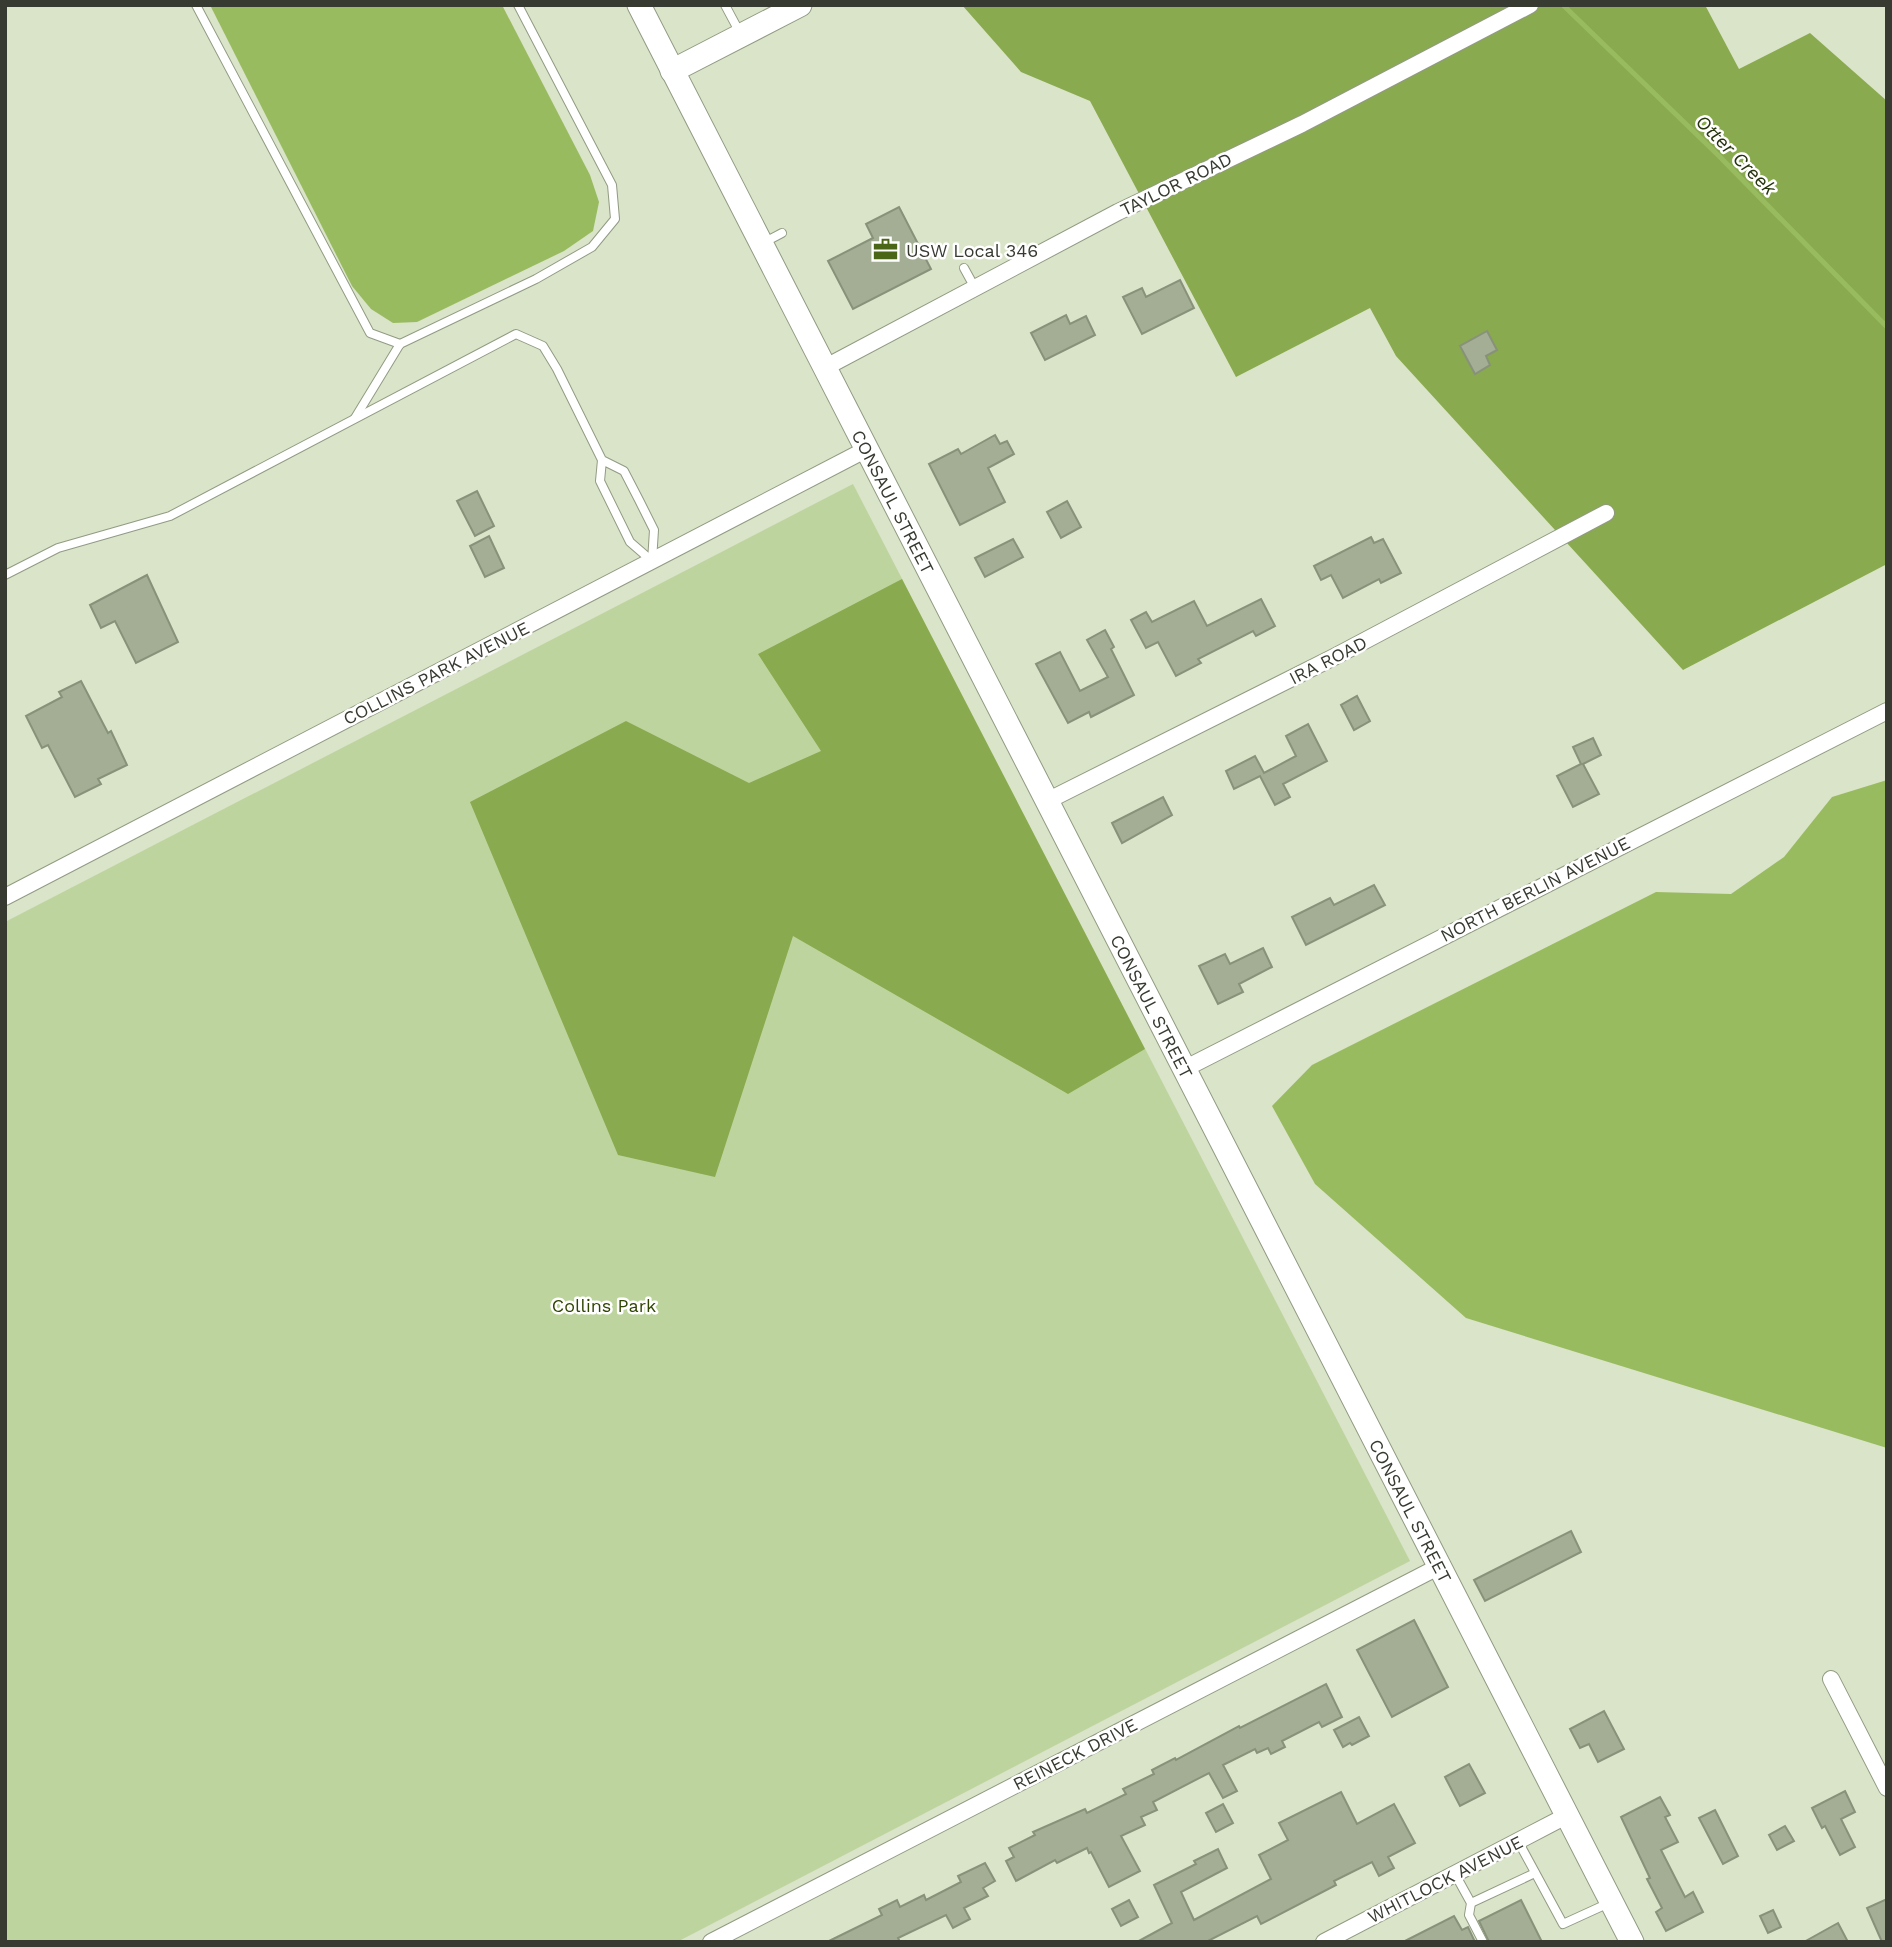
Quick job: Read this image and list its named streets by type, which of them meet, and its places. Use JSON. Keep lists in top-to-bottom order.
{
  "streets": {
    "street": [
      "TAYLOR ROAD",
      "CONSAUL STREET",
      "IRA ROAD",
      "COLLINS PARK AVENUE",
      "NORTH BERLIN AVENUE",
      "REINECK DRIVE",
      "WHITLOCK AVENUE"
    ]
  },
  "crossings": [
    ["TAYLOR ROAD", "CONSAUL STREET"],
    ["CONSAUL STREET", "IRA ROAD"],
    ["CONSAUL STREET", "COLLINS PARK AVENUE"],
    ["CONSAUL STREET", "NORTH BERLIN AVENUE"],
    ["CONSAUL STREET", "REINECK DRIVE"],
    ["CONSAUL STREET", "WHITLOCK AVENUE"]
  ],
  "water": ["Otter Creek"],
  "parks": ["Collins Park"],
  "places": {
    "office": ["USW Local 346"]
  }
}
